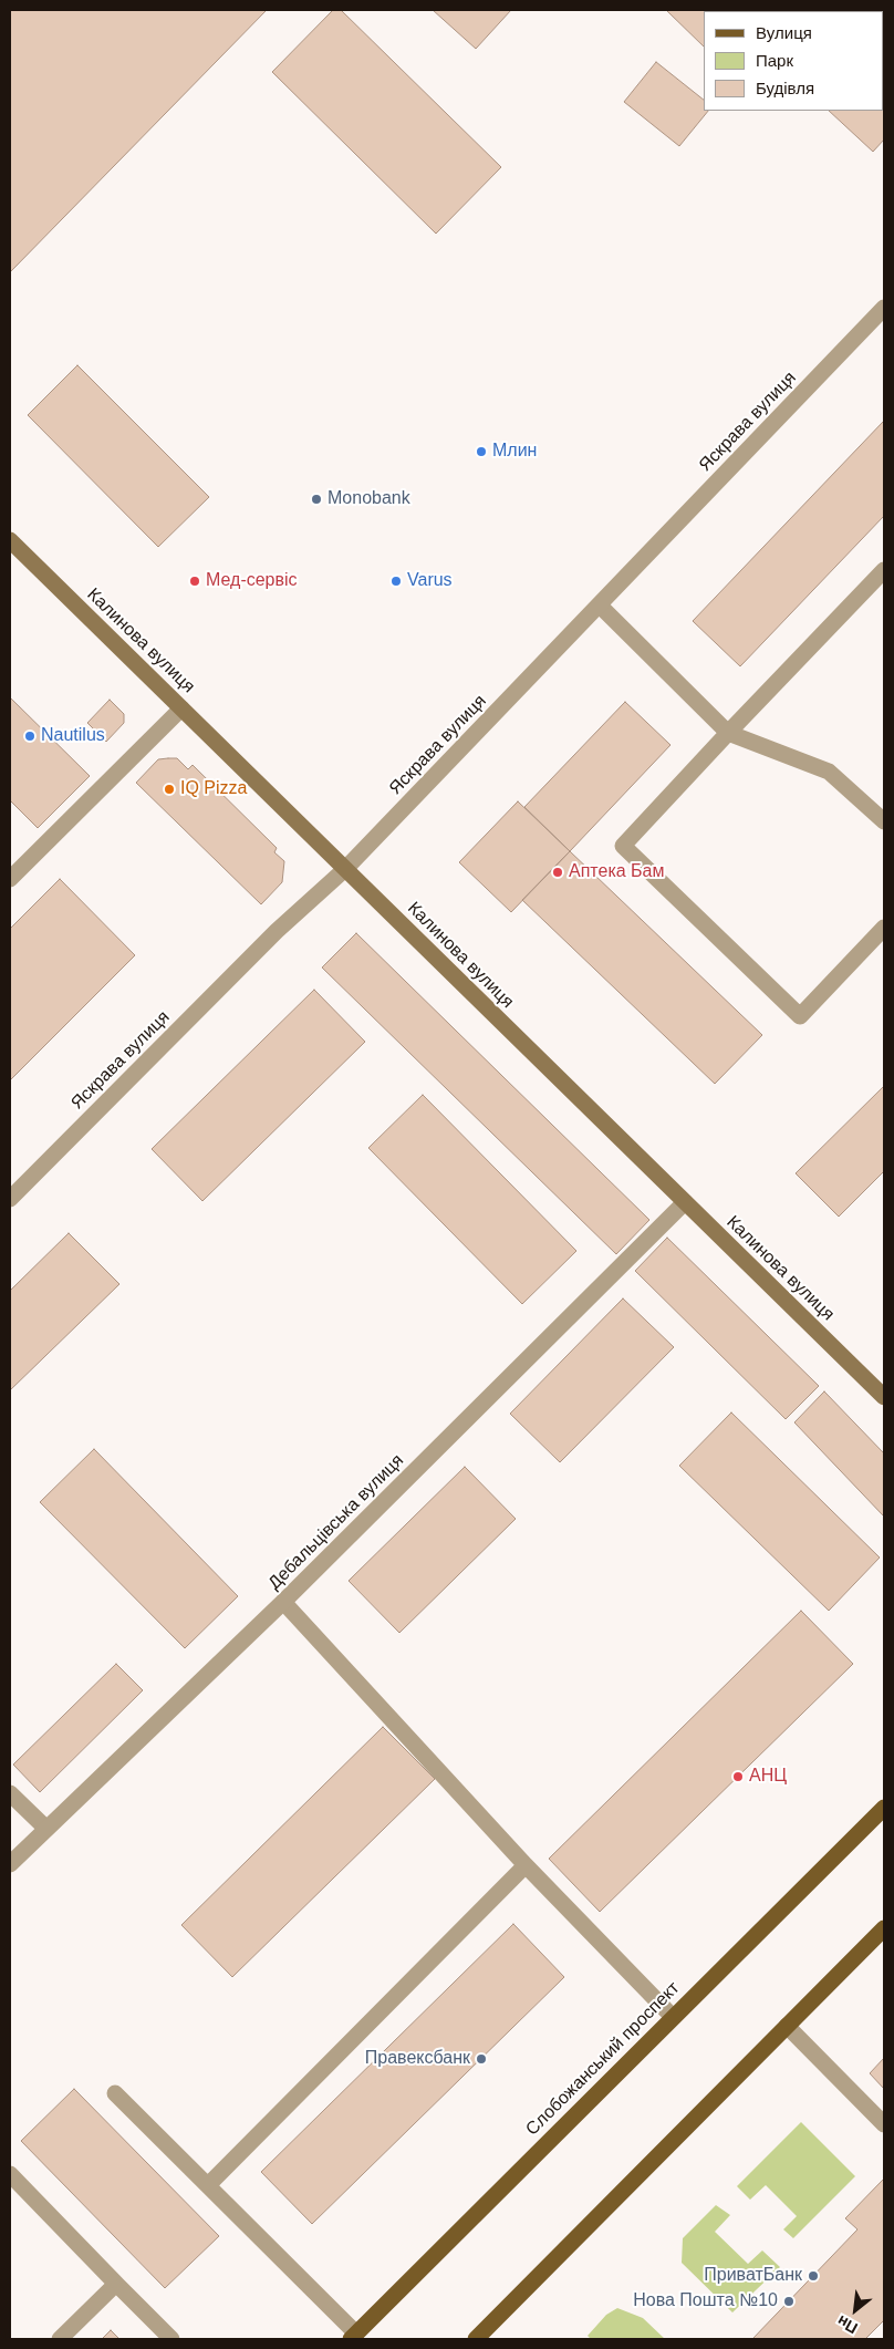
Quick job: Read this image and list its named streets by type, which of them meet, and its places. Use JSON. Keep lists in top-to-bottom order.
{
  "streets": {
    "main road": ["Слобожанський проспект"],
    "street": ["Яскрава вулиця", "Калинова вулиця", "Дебальцівська вулиця"]
  },
  "crossings": [
    ["Яскрава вулиця", "Калинова вулиця"],
    ["Калинова вулиця", "Дебальцівська вулиця"]
  ],
  "places": [
    "Млин",
    "Monobank",
    "Мед-сервіс",
    "Varus",
    "Nautilus",
    "IQ Pizza",
    "Аптека Бам",
    "АНЦ",
    "Правексбанк",
    "ПриватБанк",
    "Нова Пошта №10"
  ],
  "legend": ["Вулиця", "Парк", "Будівля"],
  "north": "bottom left"
}
